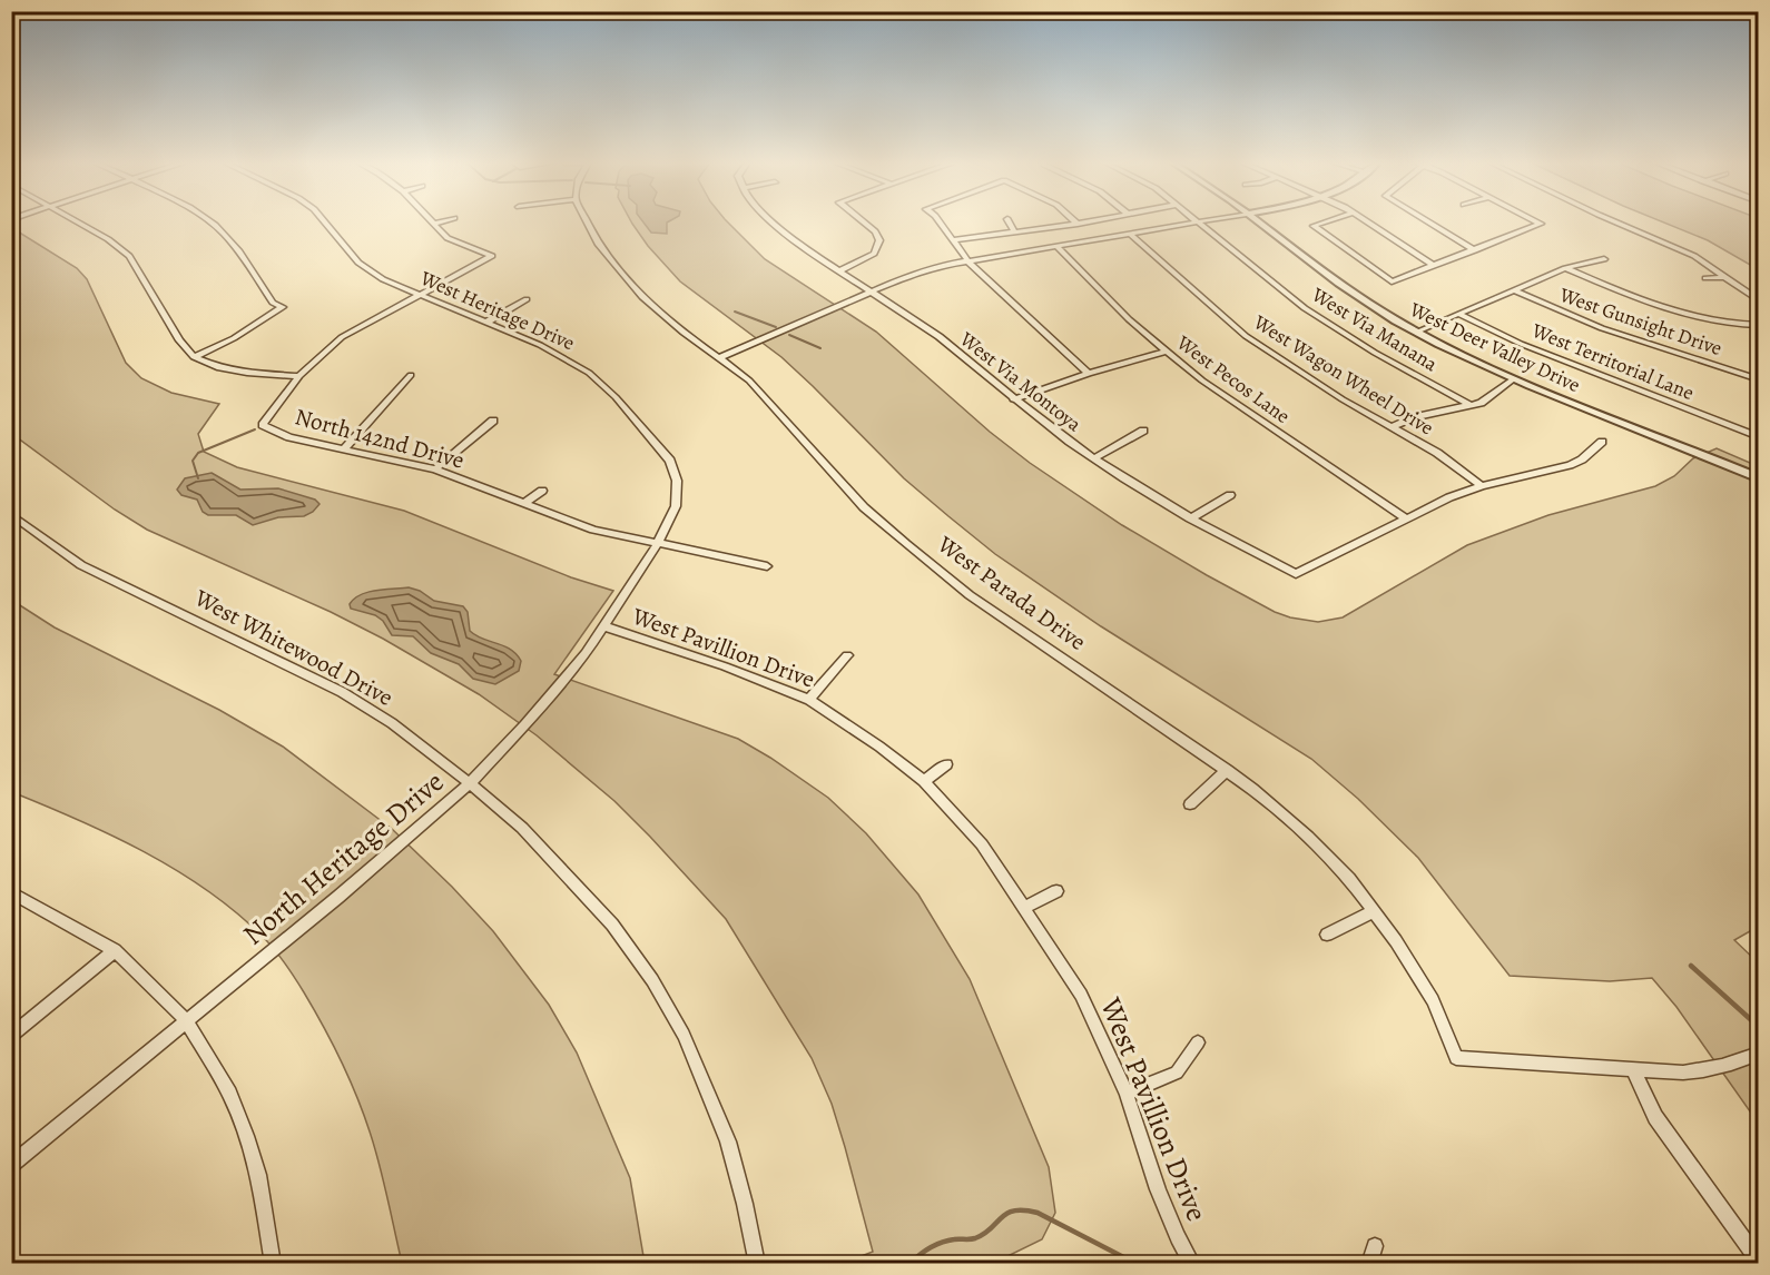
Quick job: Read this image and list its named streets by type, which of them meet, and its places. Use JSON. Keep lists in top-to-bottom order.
{
  "streets": {
    "street": [
      "West Heritage Drive",
      "West Gunsight Drive",
      "West Via Manana",
      "West Deer Valley Drive",
      "West Territorial Lane",
      "West Wagon Wheel Drive",
      "West Pecos Lane",
      "West Via Montoya",
      "North 142nd Drive",
      "West Parada Drive",
      "West Whitewood Drive",
      "West Pavillion Drive",
      "North Heritage Drive"
    ]
  },
  "crossings": [
    ["West Heritage Drive", "North 142nd Drive"],
    ["West Heritage Drive", "North Heritage Drive"],
    ["West Pecos Lane", "West Via Montoya"],
    ["North 142nd Drive", "North Heritage Drive"],
    ["West Whitewood Drive", "North Heritage Drive"],
    ["West Pavillion Drive", "North Heritage Drive"]
  ]
}
